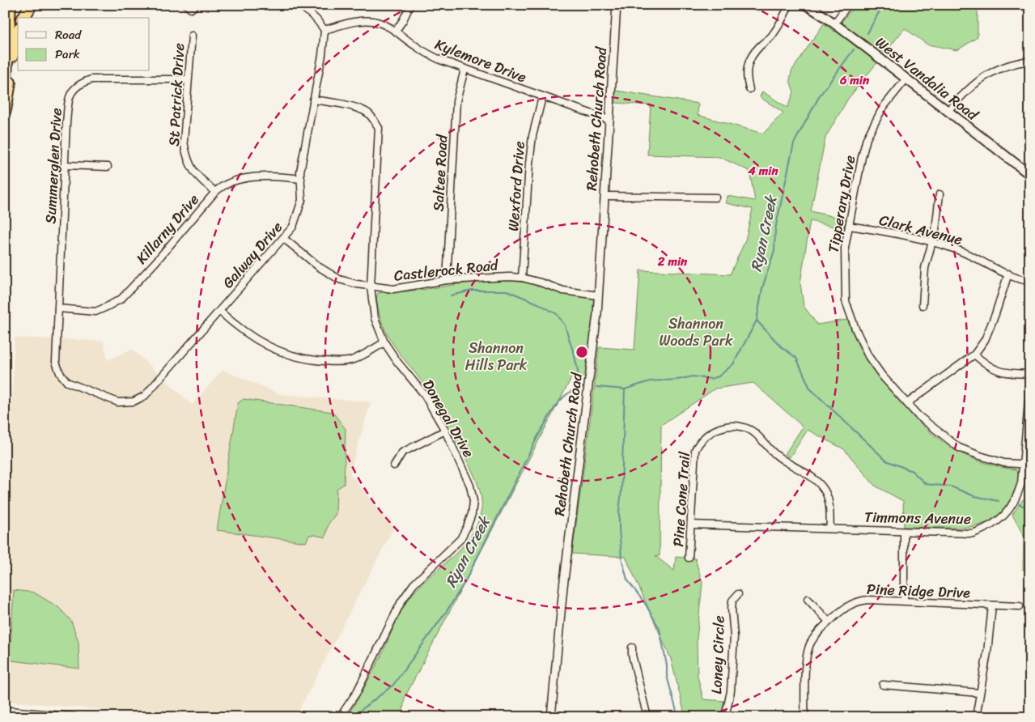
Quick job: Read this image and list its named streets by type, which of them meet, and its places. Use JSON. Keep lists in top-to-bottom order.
{
  "streets": {
    "main road": ["West Vandalia Road"],
    "street": [
      "Kylemore Drive",
      "St Patrick Drive",
      "Rehobeth Church Road",
      "Summerglen Drive",
      "Saltee Road",
      "Wexford Drive",
      "Tipperary Drive",
      "Killarny Drive",
      "Clark Avenue",
      "Galway Drive",
      "Castlerock Road",
      "Donegal Drive",
      "Pine Cone Trail",
      "Timmons Avenue",
      "Pine Ridge Drive",
      "Loney Circle"
    ]
  },
  "crossings": [
    ["Kylemore Drive", "Rehobeth Church Road"],
    ["Kylemore Drive", "Saltee Road"],
    ["Kylemore Drive", "Wexford Drive"],
    ["Kylemore Drive", "Galway Drive"],
    ["West Vandalia Road", "Tipperary Drive"],
    ["St Patrick Drive", "Summerglen Drive"],
    ["St Patrick Drive", "Killarny Drive"],
    ["Rehobeth Church Road", "Castlerock Road"],
    ["Summerglen Drive", "Killarny Drive"],
    ["Summerglen Drive", "Galway Drive"],
    ["Saltee Road", "Castlerock Road"],
    ["Wexford Drive", "Castlerock Road"],
    ["Tipperary Drive", "Clark Avenue"],
    ["Tipperary Drive", "Timmons Avenue"],
    ["Killarny Drive", "Galway Drive"],
    ["Galway Drive", "Castlerock Road"],
    ["Galway Drive", "Donegal Drive"],
    ["Castlerock Road", "Donegal Drive"],
    ["Pine Cone Trail", "Timmons Avenue"]
  ],
  "water": ["Ryan Creek"],
  "parks": ["Shannon Woods Park", "Shannon Hills Park"],
  "legend": ["Road", "Park"],
  "rings": ["6 min", "4 min", "2 min"]
}
